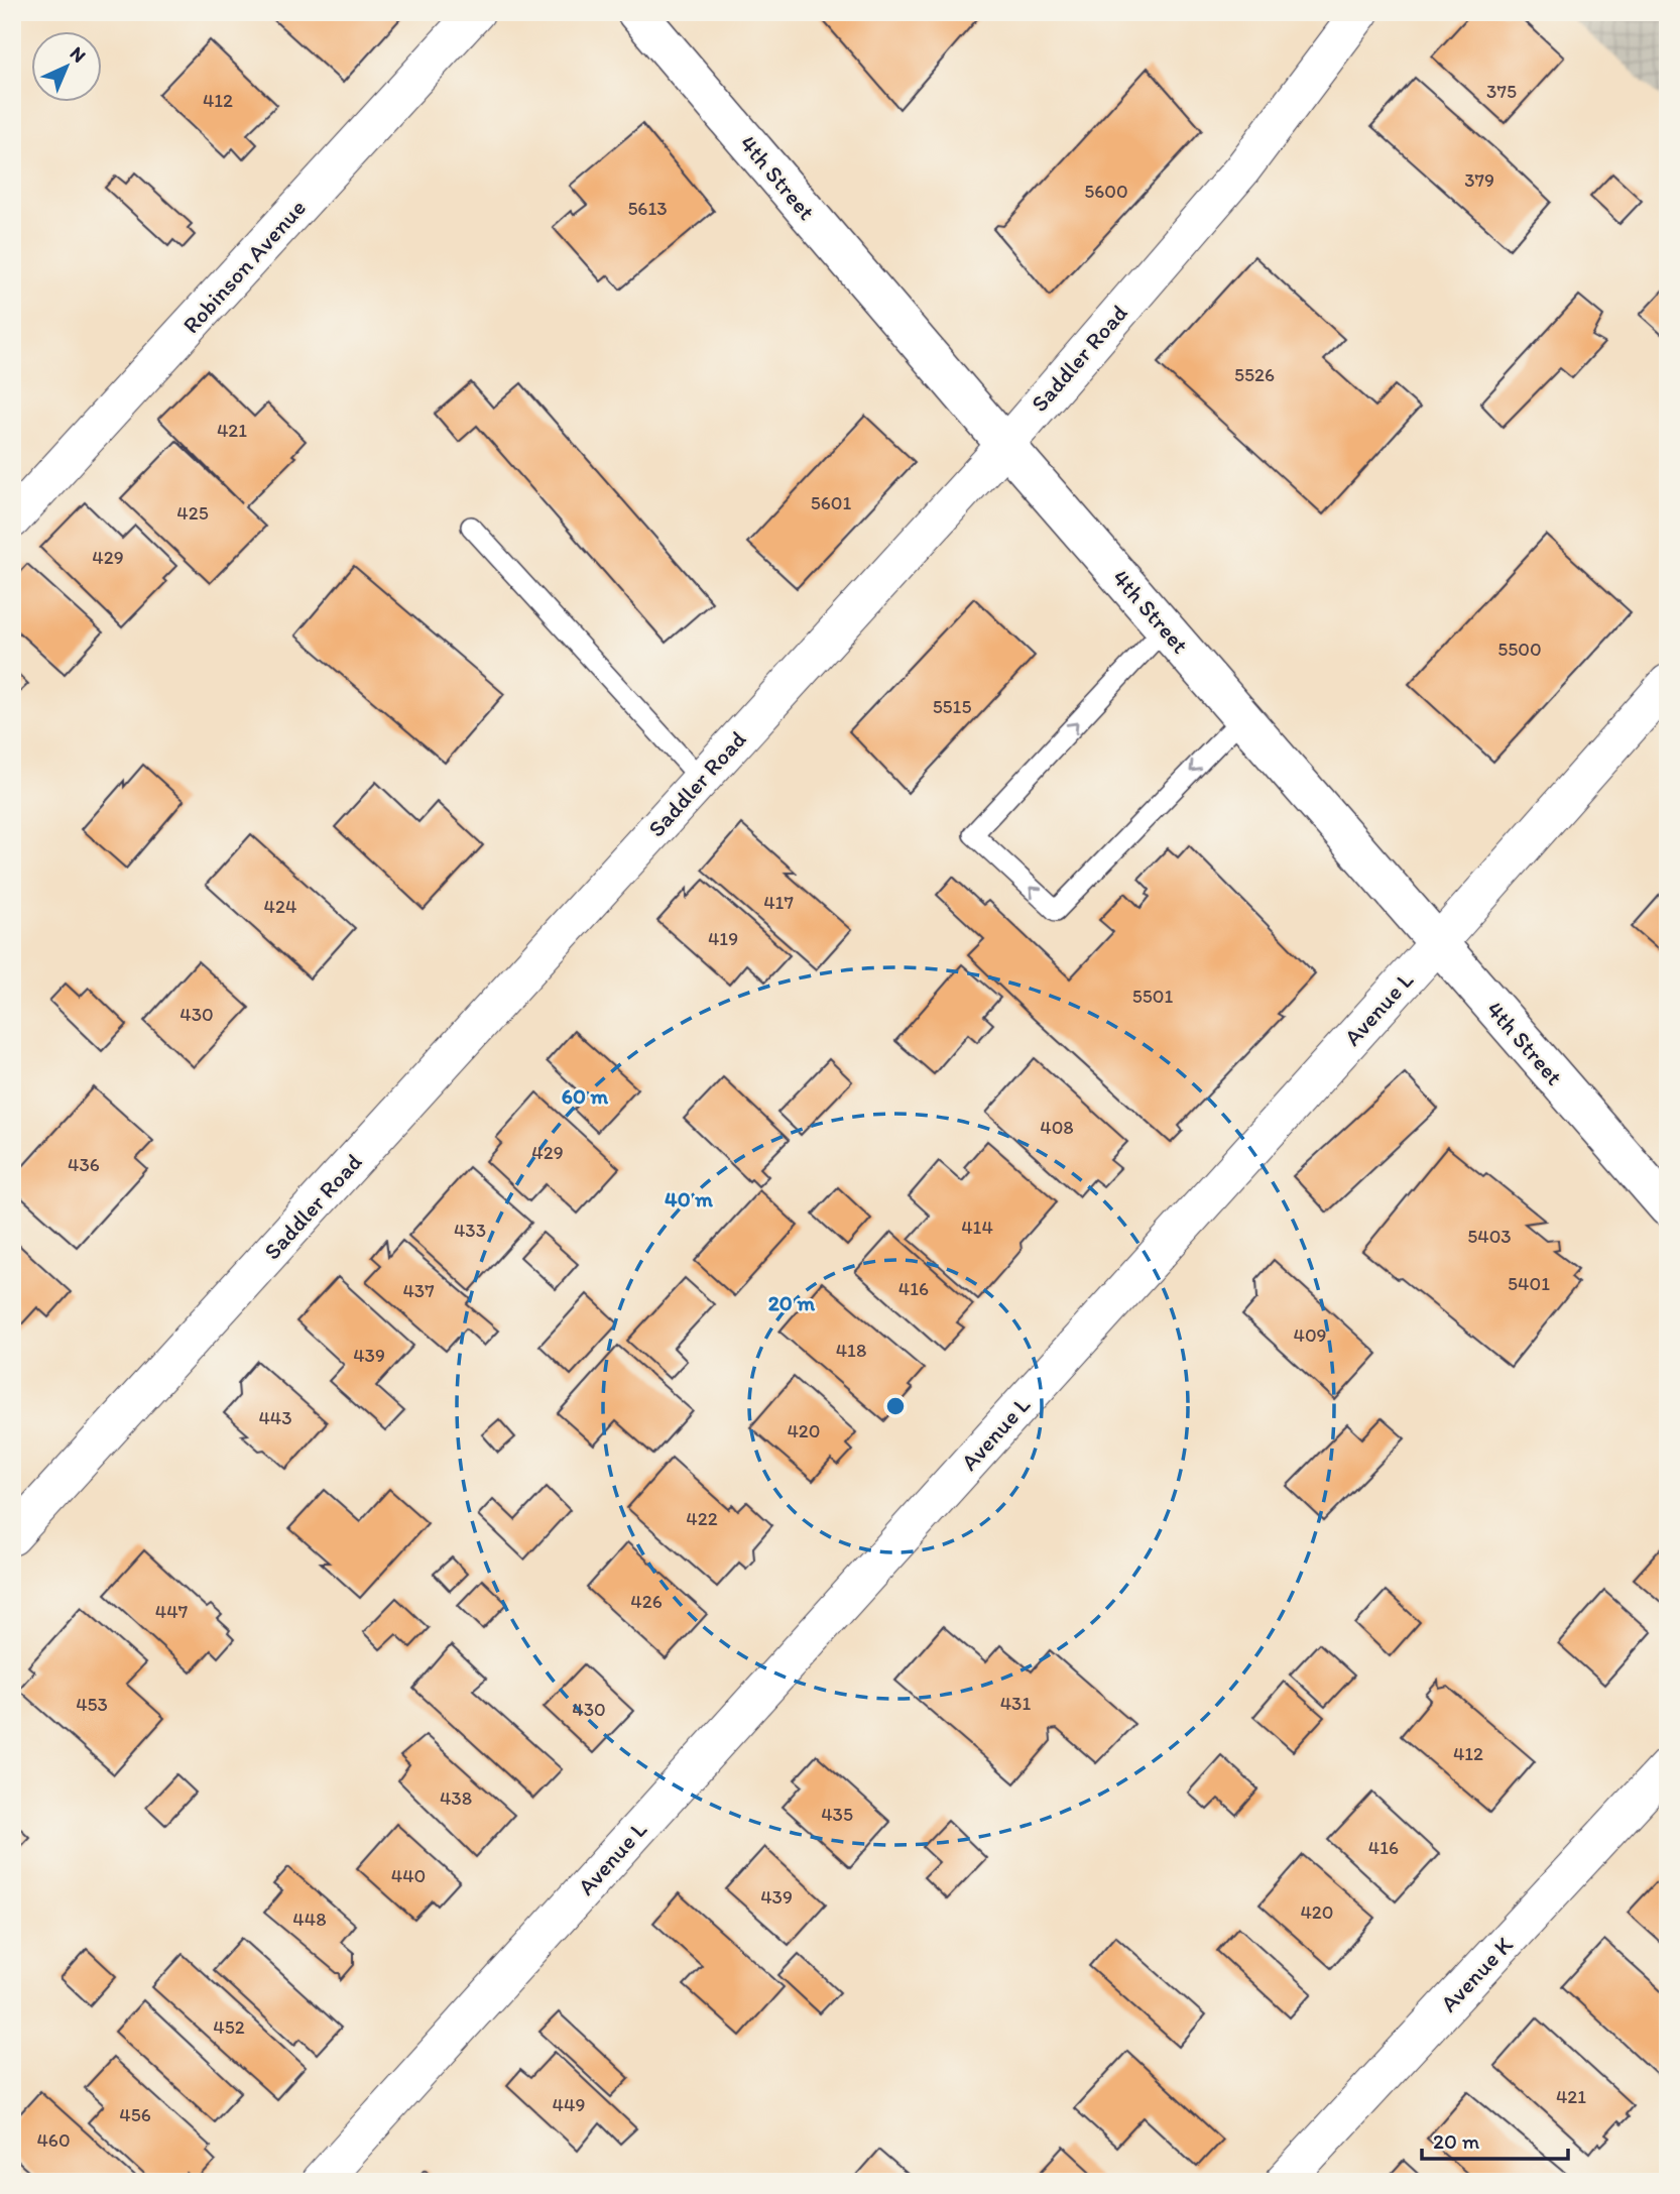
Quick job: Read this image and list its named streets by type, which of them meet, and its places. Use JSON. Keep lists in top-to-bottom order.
{
  "streets": {
    "main road": ["4th Street"],
    "street": [
      "Robinson Avenue",
      "Saddler Road",
      "Avenue L",
      "Avenue K"
    ]
  },
  "crossings": [
    ["4th Street", "Saddler Road"],
    ["4th Street", "Avenue L"]
  ],
  "house_numbers": [
    "375",
    "412",
    "379",
    "5600",
    "5613",
    "5526",
    "421",
    "5601",
    "425",
    "429",
    "5500",
    "5515",
    "417",
    "424",
    "419",
    "5501",
    "430",
    "408",
    "429",
    "436",
    "414",
    "433",
    "5403",
    "5401",
    "416",
    "437",
    "409",
    "418",
    "439",
    "443",
    "420",
    "422",
    "426",
    "447",
    "431",
    "453",
    "430",
    "412",
    "438",
    "435",
    "416",
    "440",
    "439",
    "420",
    "448",
    "452",
    "421",
    "449",
    "456",
    "460"
  ],
  "scale_bar": "20 m",
  "north": "top right",
  "rings": ["60 m", "40 m", "20 m"]
}
